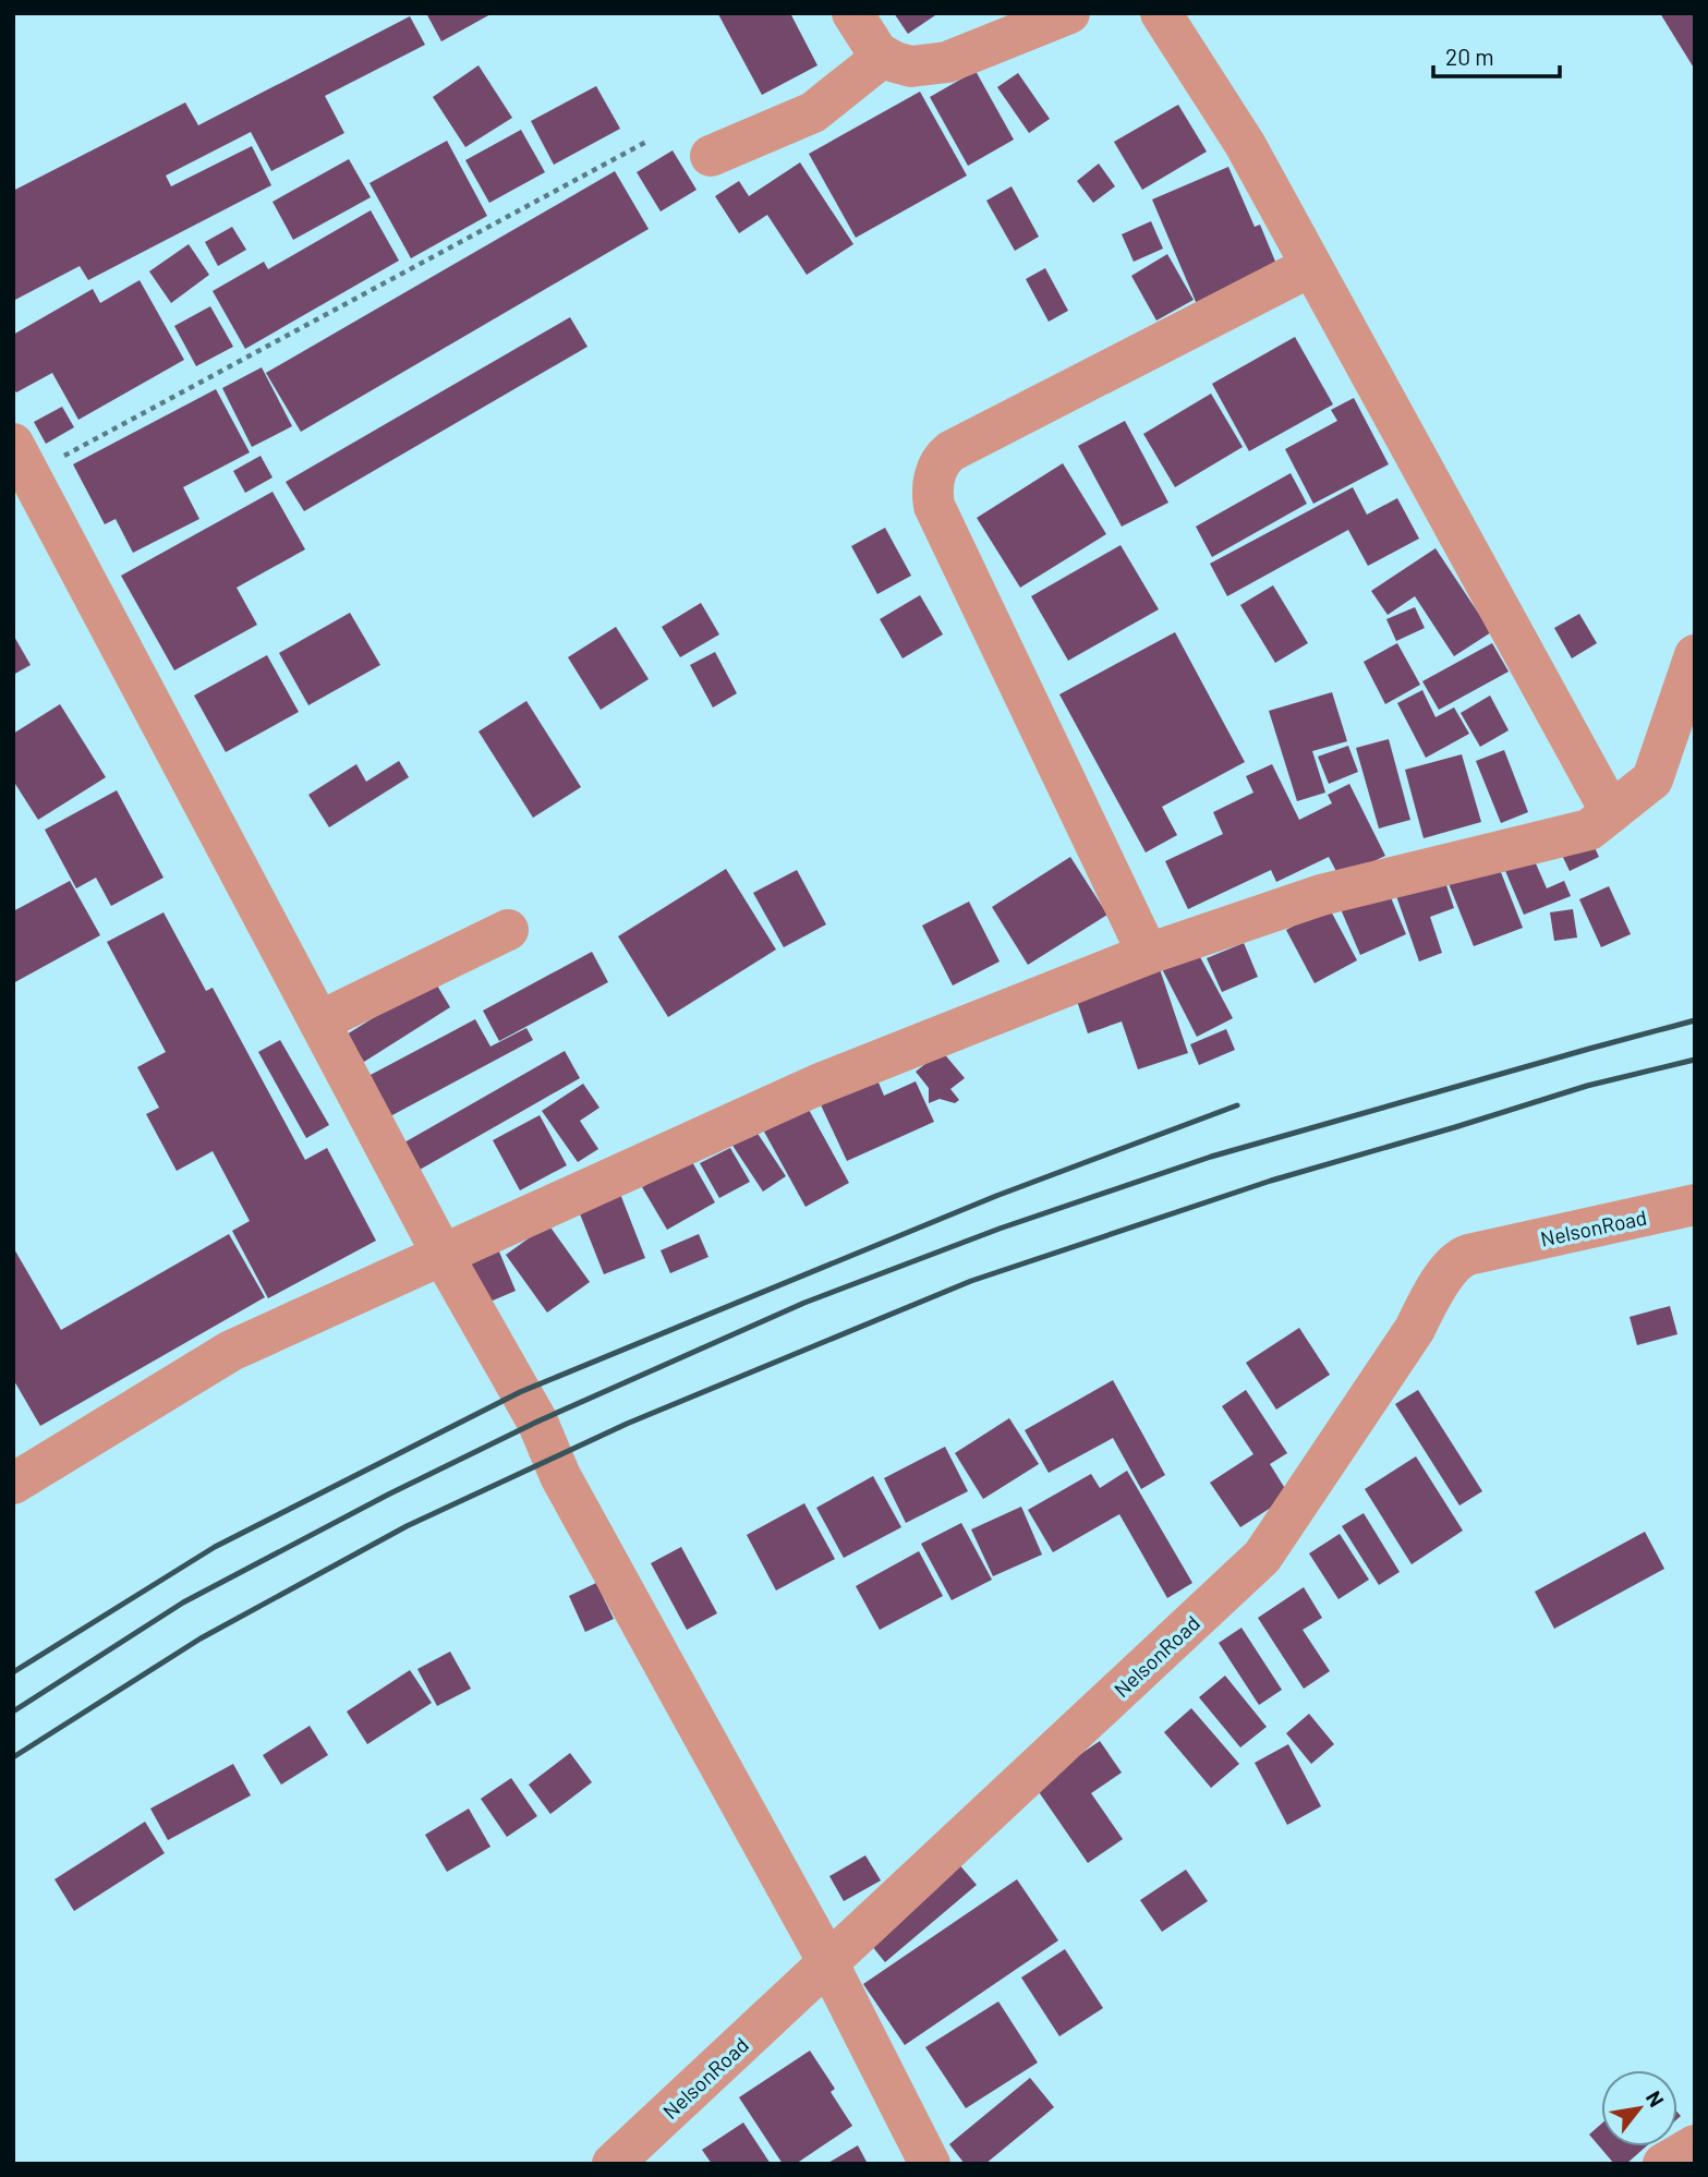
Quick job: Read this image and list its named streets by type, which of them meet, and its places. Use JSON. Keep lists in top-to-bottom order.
{
  "streets": {
    "street": ["NelsonRoad"]
  },
  "scale_bar": "20 m",
  "north": "top right"
}
